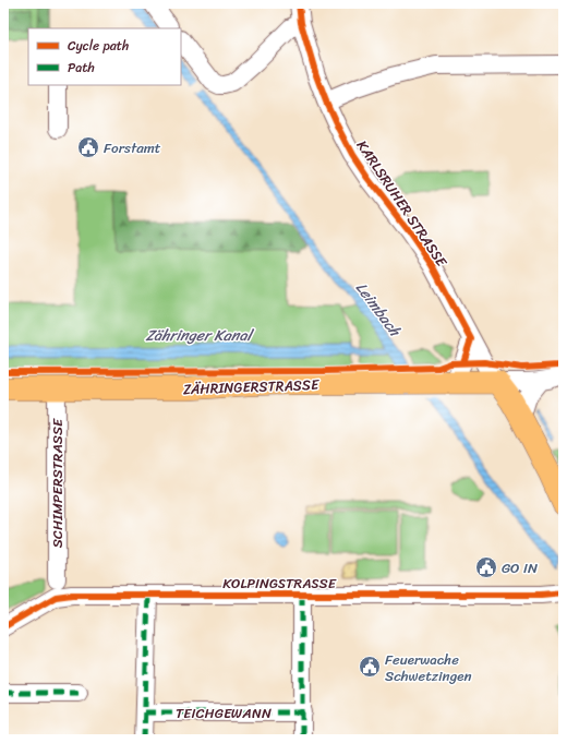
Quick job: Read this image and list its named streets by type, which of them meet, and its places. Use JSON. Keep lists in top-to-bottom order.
{
  "streets": {
    "main road": ["ZÄHRINGERSTRASSE"],
    "street": [
      "KARLSRUHER STRASSE",
      "SCHIMPERSTRASSE",
      "KOLPINGSTRASSE",
      "TEICHGEWANN"
    ]
  },
  "crossings": [
    ["KARLSRUHER STRASSE", "ZÄHRINGERSTRASSE"],
    ["ZÄHRINGERSTRASSE", "SCHIMPERSTRASSE"]
  ],
  "water": ["Leimbach", "Zähringer Kanal"],
  "places": {
    "public building": ["Forstamt", "GO IN", "Feuerwache Schwetzingen"]
  },
  "legend": ["Cycle path", "Path"]
}
